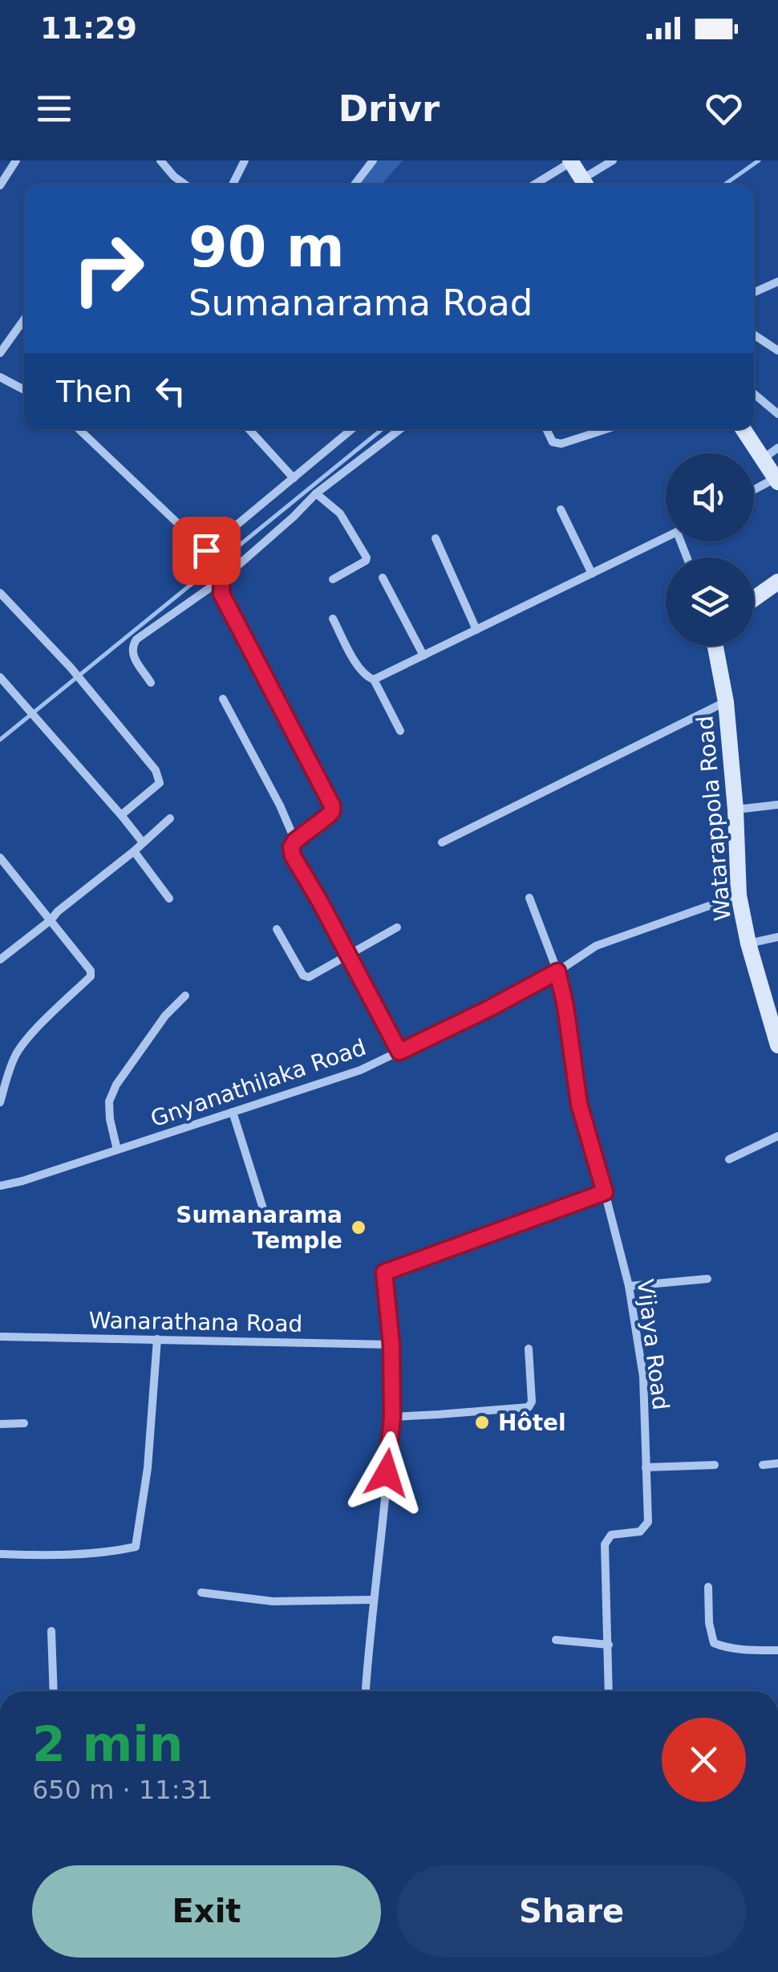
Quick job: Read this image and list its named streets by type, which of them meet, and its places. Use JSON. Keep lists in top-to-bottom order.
{
  "streets": {
    "street": [
      "Watarappola Road",
      "Gnyanathilaka Road",
      "Wanarathana Road",
      "Vijaya Road"
    ]
  },
  "crossings": [
    ["Watarappola Road", "Gnyanathilaka Road"],
    ["Gnyanathilaka Road", "Vijaya Road"]
  ],
  "places": ["Sumanarama Temple", "Hôtel"],
  "page": {
    "status": "11:29",
    "header": "Drivr",
    "turn": ["90 m", "Sumanarama Road"],
    "then": "Then",
    "heading": ["2 min", "650 m · 11:31"],
    "buttons": ["Exit", "Share"]
  }
}
